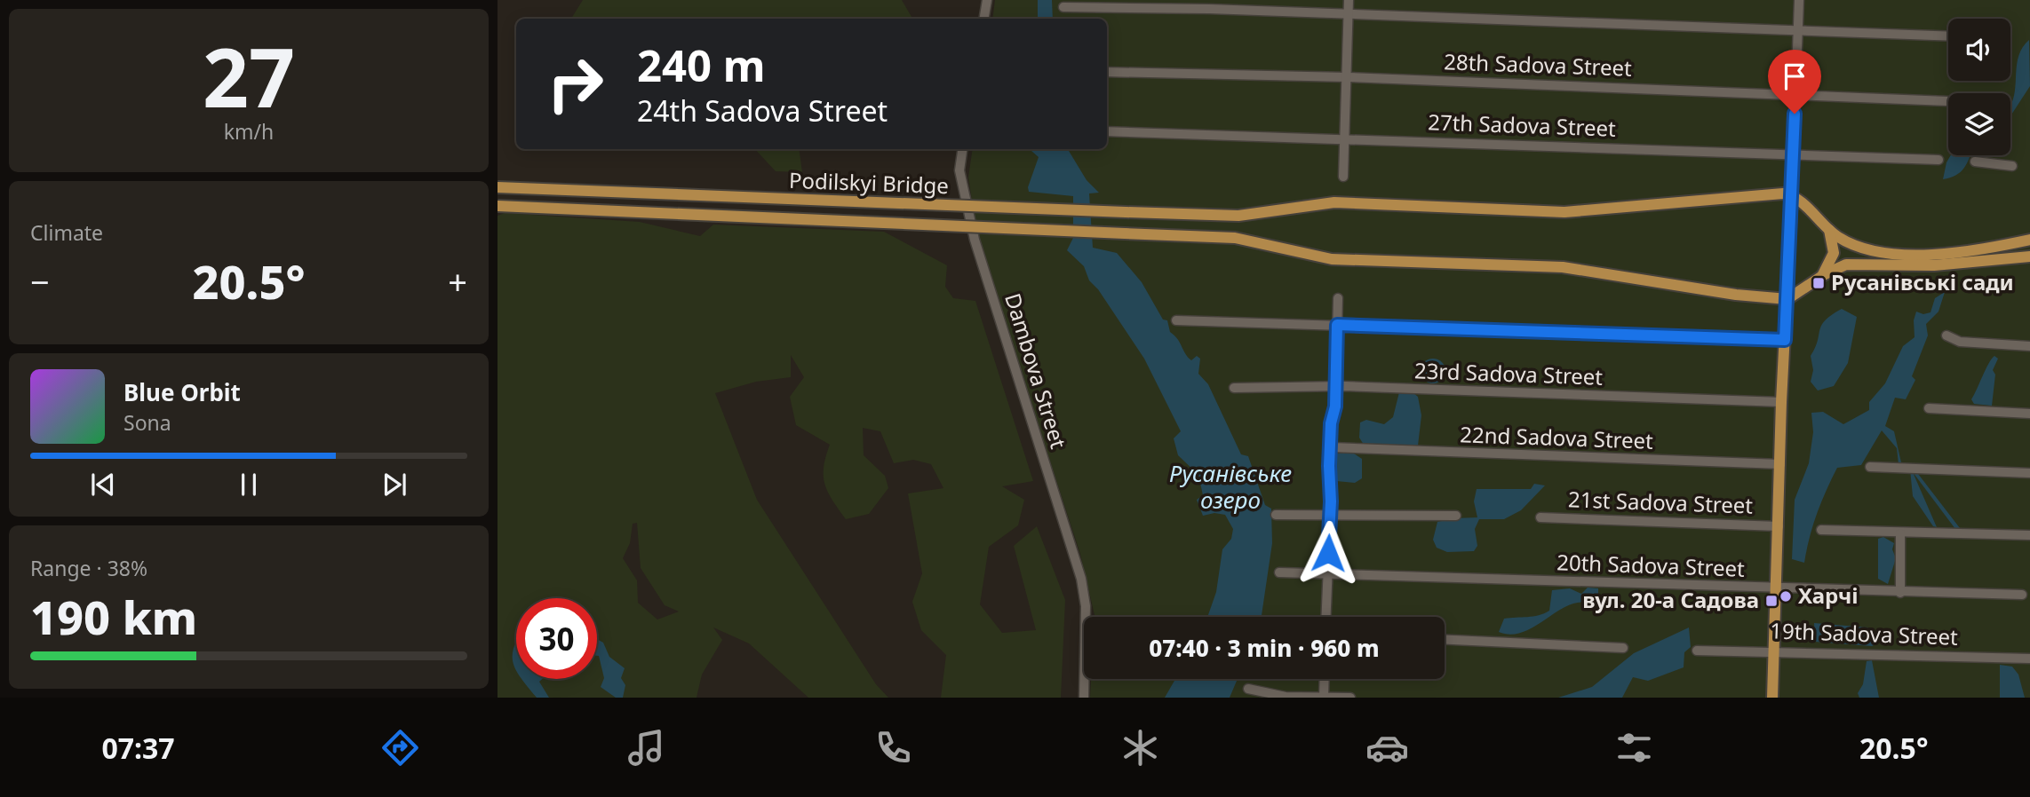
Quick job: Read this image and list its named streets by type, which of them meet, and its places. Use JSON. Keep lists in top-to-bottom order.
{
  "streets": {
    "main road": ["Podilskyi Bridge"],
    "street": [
      "28th Sadova Street",
      "27th Sadova Street",
      "Dambova Street",
      "23rd Sadova Street",
      "22nd Sadova Street",
      "21st Sadova Street",
      "20th Sadova Street",
      "19th Sadova Street"
    ]
  },
  "water": ["Русанівське озеро"],
  "places": {
    "transit": ["Русанівські сади", "вул. 20-а Садова"],
    "other": ["Харчі"]
  },
  "page": {
    "tile": [
      ["27", "km/h"],
      "Climate",
      ["Range · 38%", "190 km"]
    ],
    "turn": ["240 m", "24th Sadova Street"],
    "heat": ["−", "20.5°", "+"],
    "song": ["Blue Orbit", "Sona"],
    "limit": "30",
    "trip": "07:40 · 3 min · 960 m",
    "tabs": ["07:37", "20.5°"]
  }
}
